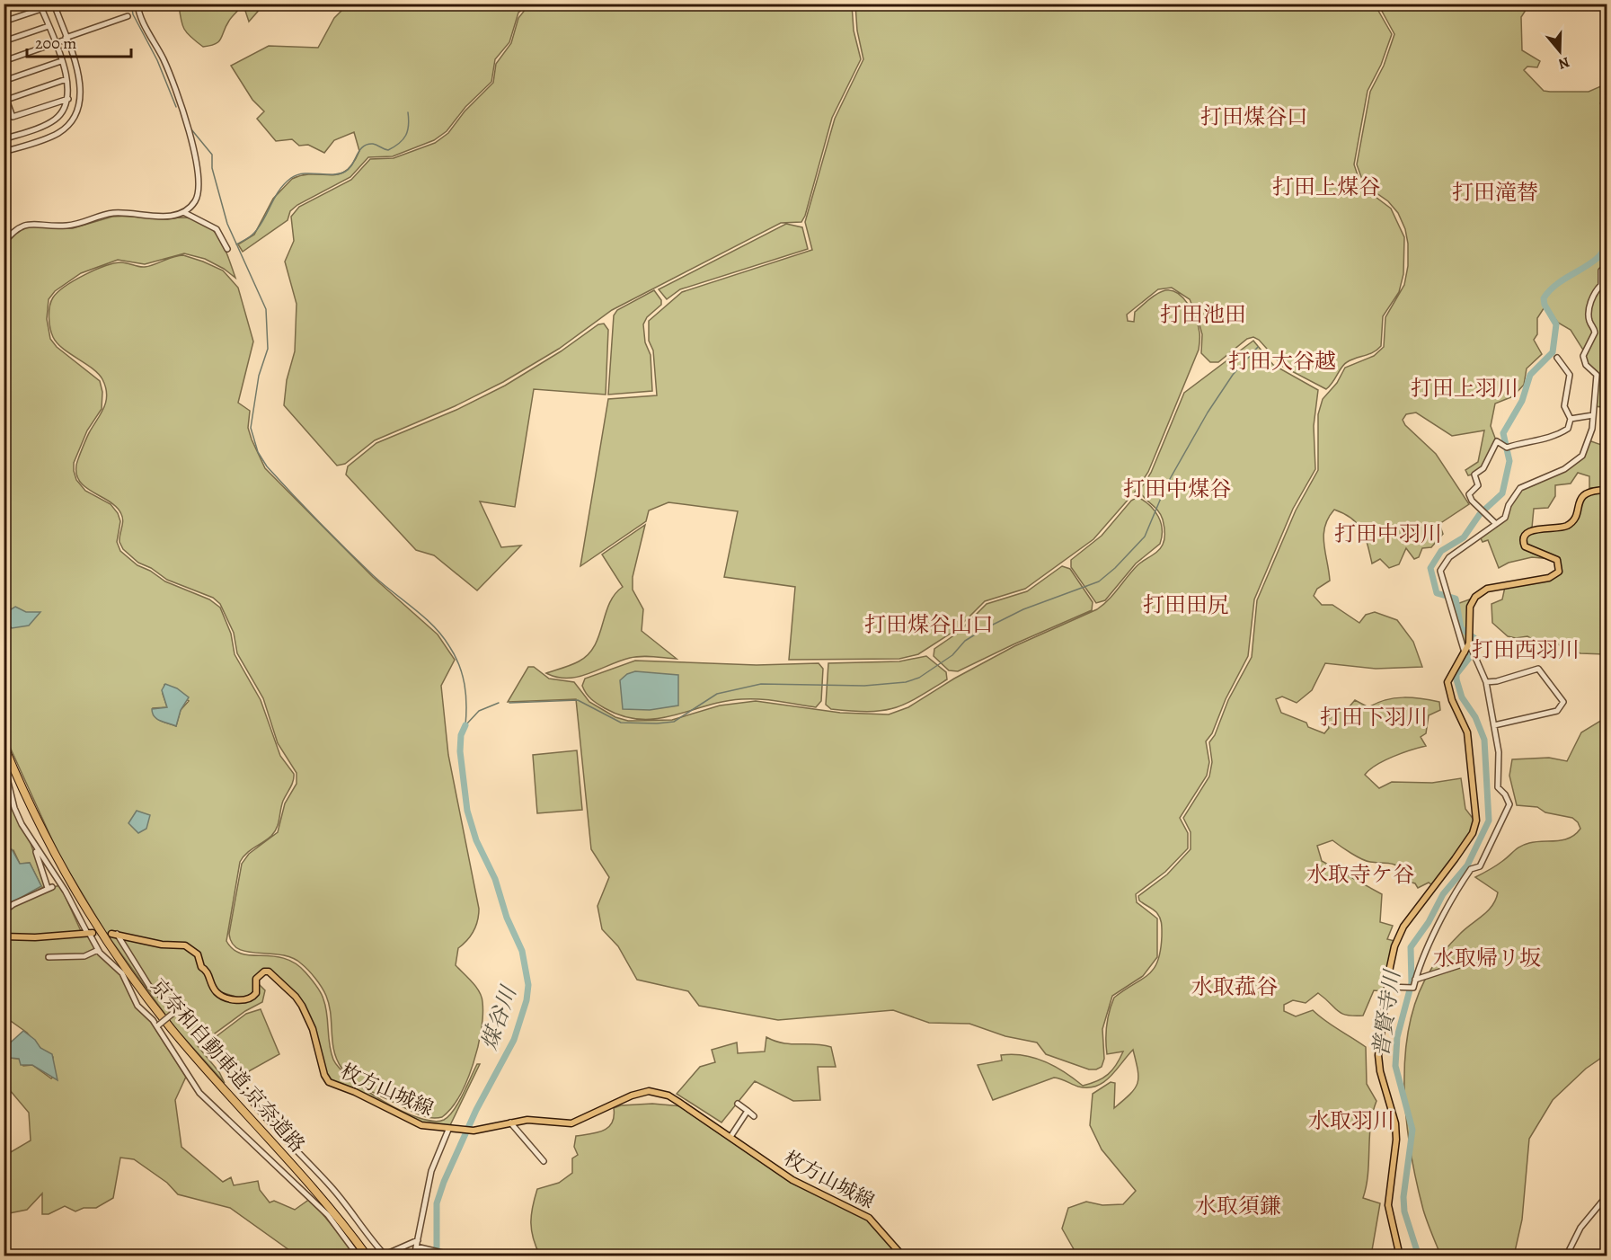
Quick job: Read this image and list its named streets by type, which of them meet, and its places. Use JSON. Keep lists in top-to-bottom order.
{
  "streets": {
    "highway": ["京奈和自動車道;京奈道路"],
    "main road": ["枚方山城線"]
  },
  "districts": [
    "打田煤谷口",
    "打田上煤谷",
    "打田滝替",
    "打田池田",
    "打田大谷越",
    "打田上羽川",
    "打田中煤谷",
    "打田中羽川",
    "打田田尻",
    "打田煤谷山口",
    "打田西羽川",
    "打田下羽川",
    "水取寺ケ谷",
    "水取帰リ坂",
    "水取菰谷",
    "水取羽川",
    "水取須鎌"
  ],
  "water": ["普賢寺川", "煤谷川"],
  "scale_bar": "200 m",
  "north": "bottom"
}
